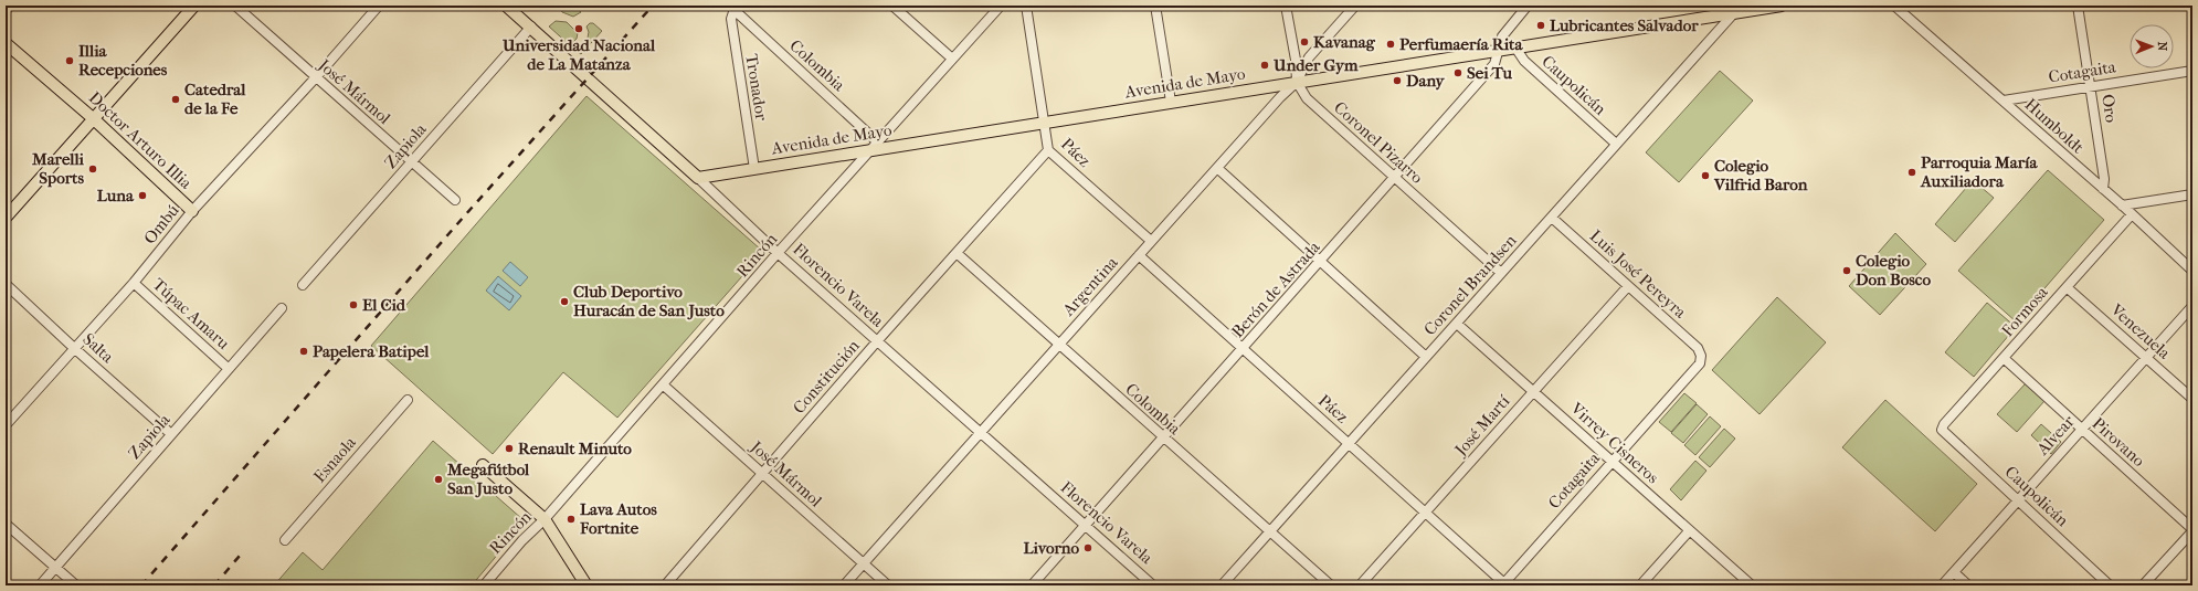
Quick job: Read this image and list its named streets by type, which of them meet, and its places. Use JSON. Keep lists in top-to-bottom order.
{
  "streets": {
    "main road": ["Avenida de Mayo", "Doctor Arturo Illia", "Florencio Varela"],
    "street": [
      "Colombia",
      "Cotagaita",
      "Caupolicán",
      "Tronador",
      "José Mármol",
      "Oro",
      "Humboldt",
      "Coronel Pizarro",
      "Zapiola",
      "Páez",
      "Ombú",
      "Rincón",
      "Luis José Pereyra",
      "Coronel Brandsen",
      "Argentina",
      "Berón de Astrada",
      "Formosa",
      "Túpac Amaru",
      "Venezuela",
      "Salta",
      "Constitución",
      "José Martí",
      "Alvear",
      "Pirovano",
      "Virrey Cisneros",
      "Esnaola"
    ]
  },
  "crossings": [
    ["Colombia", "Tronador"],
    ["Colombia", "Rincón"],
    ["Colombia", "Coronel Brandsen"],
    ["Colombia", "Argentina"],
    ["Colombia", "Berón de Astrada"],
    ["Colombia", "Constitución"],
    ["Cotagaita", "Oro"],
    ["Cotagaita", "Humboldt"],
    ["Cotagaita", "Páez"],
    ["Cotagaita", "Luis José Pereyra"],
    ["Cotagaita", "Virrey Cisneros"],
    ["Avenida de Mayo", "Caupolicán"],
    ["Avenida de Mayo", "Tronador"],
    ["Avenida de Mayo", "Coronel Pizarro"],
    ["Avenida de Mayo", "Páez"],
    ["Avenida de Mayo", "Rincón"],
    ["Avenida de Mayo", "Florencio Varela"],
    ["Avenida de Mayo", "Coronel Brandsen"],
    ["Avenida de Mayo", "Argentina"],
    ["Avenida de Mayo", "Berón de Astrada"],
    ["Caupolicán", "Coronel Brandsen"],
    ["Caupolicán", "Formosa"],
    ["Caupolicán", "Alvear"],
    ["José Mármol", "Zapiola"],
    ["José Mármol", "Ombú"],
    ["José Mármol", "Rincón"],
    ["José Mármol", "Argentina"],
    ["José Mármol", "Constitución"],
    ["Oro", "Humboldt"],
    ["Humboldt", "Formosa"],
    ["Doctor Arturo Illia", "Ombú"],
    ["Coronel Pizarro", "Coronel Brandsen"],
    ["Coronel Pizarro", "Argentina"],
    ["Coronel Pizarro", "Berón de Astrada"],
    ["Zapiola", "Florencio Varela"],
    ["Zapiola", "Túpac Amaru"],
    ["Zapiola", "Salta"],
    ["Páez", "Coronel Brandsen"],
    ["Páez", "Argentina"],
    ["Páez", "Berón de Astrada"],
    ["Páez", "Constitución"],
    ["Páez", "José Martí"],
    ["Ombú", "Túpac Amaru"],
    ["Ombú", "Salta"],
    ["Rincón", "Florencio Varela"],
    ["Luis José Pereyra", "Coronel Brandsen"],
    ["Luis José Pereyra", "José Martí"],
    ["Florencio Varela", "Argentina"],
    ["Florencio Varela", "Berón de Astrada"],
    ["Florencio Varela", "Constitución"],
    ["Coronel Brandsen", "Virrey Cisneros"],
    ["Formosa", "Venezuela"],
    ["Formosa", "Pirovano"],
    ["Venezuela", "Alvear"],
    ["José Martí", "Virrey Cisneros"],
    ["Alvear", "Pirovano"]
  ],
  "places": [
    "Lubricantes Salvador",
    "Universidad Nacional de La Matanza",
    "Kavanag",
    "Perfumaería Rita",
    "Illia Recepciones",
    "Under Gym",
    "Sei Tu",
    "Dany",
    "Catedral de la Fe",
    "Marelli Sports",
    "Parroquia María Auxiliadora",
    "Colegio Vilfrid Baron",
    "Luna",
    "Colegio Don Bosco",
    "Club Deportivo Huracán de San Justo",
    "El Cid",
    "Papelera Batipel",
    "Renault Minuto",
    "Megafútbol San Justo",
    "Lava Autos Fortnite",
    "Livorno"
  ],
  "north": "right"
}
